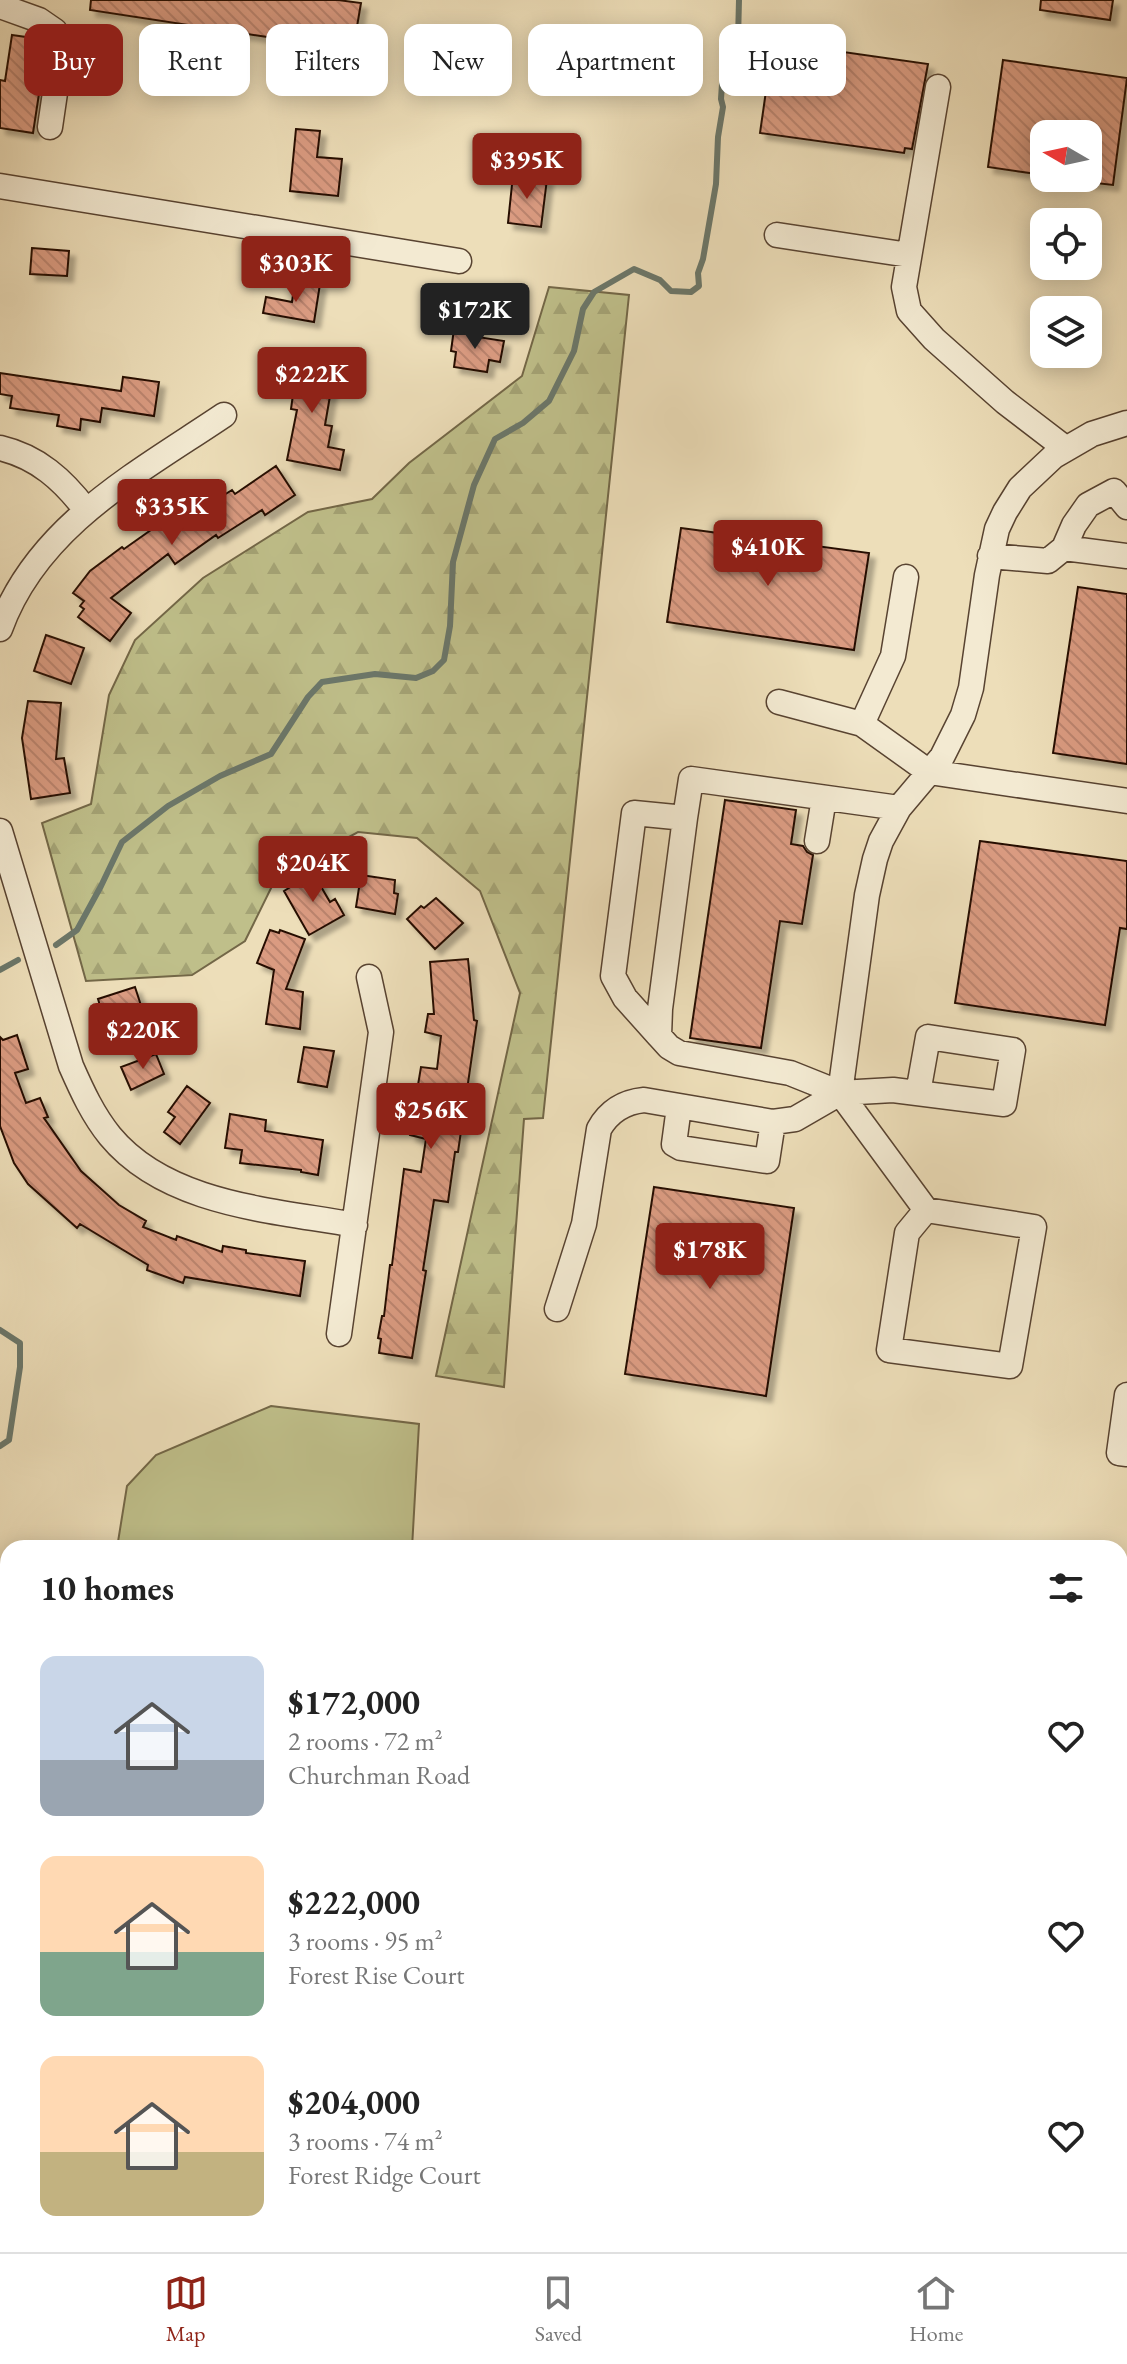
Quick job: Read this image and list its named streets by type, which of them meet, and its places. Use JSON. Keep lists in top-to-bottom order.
{
  "north": "left",
  "page": {
    "chip": [
      "Buy",
      "Rent",
      "Filters",
      "New",
      "Apartment",
      "House"
    ],
    "price": [
      "$395K",
      "$303K",
      "$172K",
      "$222K",
      "$335K",
      "$410K",
      "$204K",
      "$220K",
      "$256K",
      "$178K"
    ],
    "heading": "10 homes",
    "list": [
      {
        "name": "$172,000",
        "note": "2 rooms · 72 m² · Churchman Road"
      },
      {
        "name": "$222,000",
        "note": "3 rooms · 95 m² · Forest Rise Court"
      },
      {
        "name": "$204,000",
        "note": "3 rooms · 74 m² · Forest Ridge Court"
      }
    ],
    "tabs": ["Map", "Saved", "Home"]
  }
}
